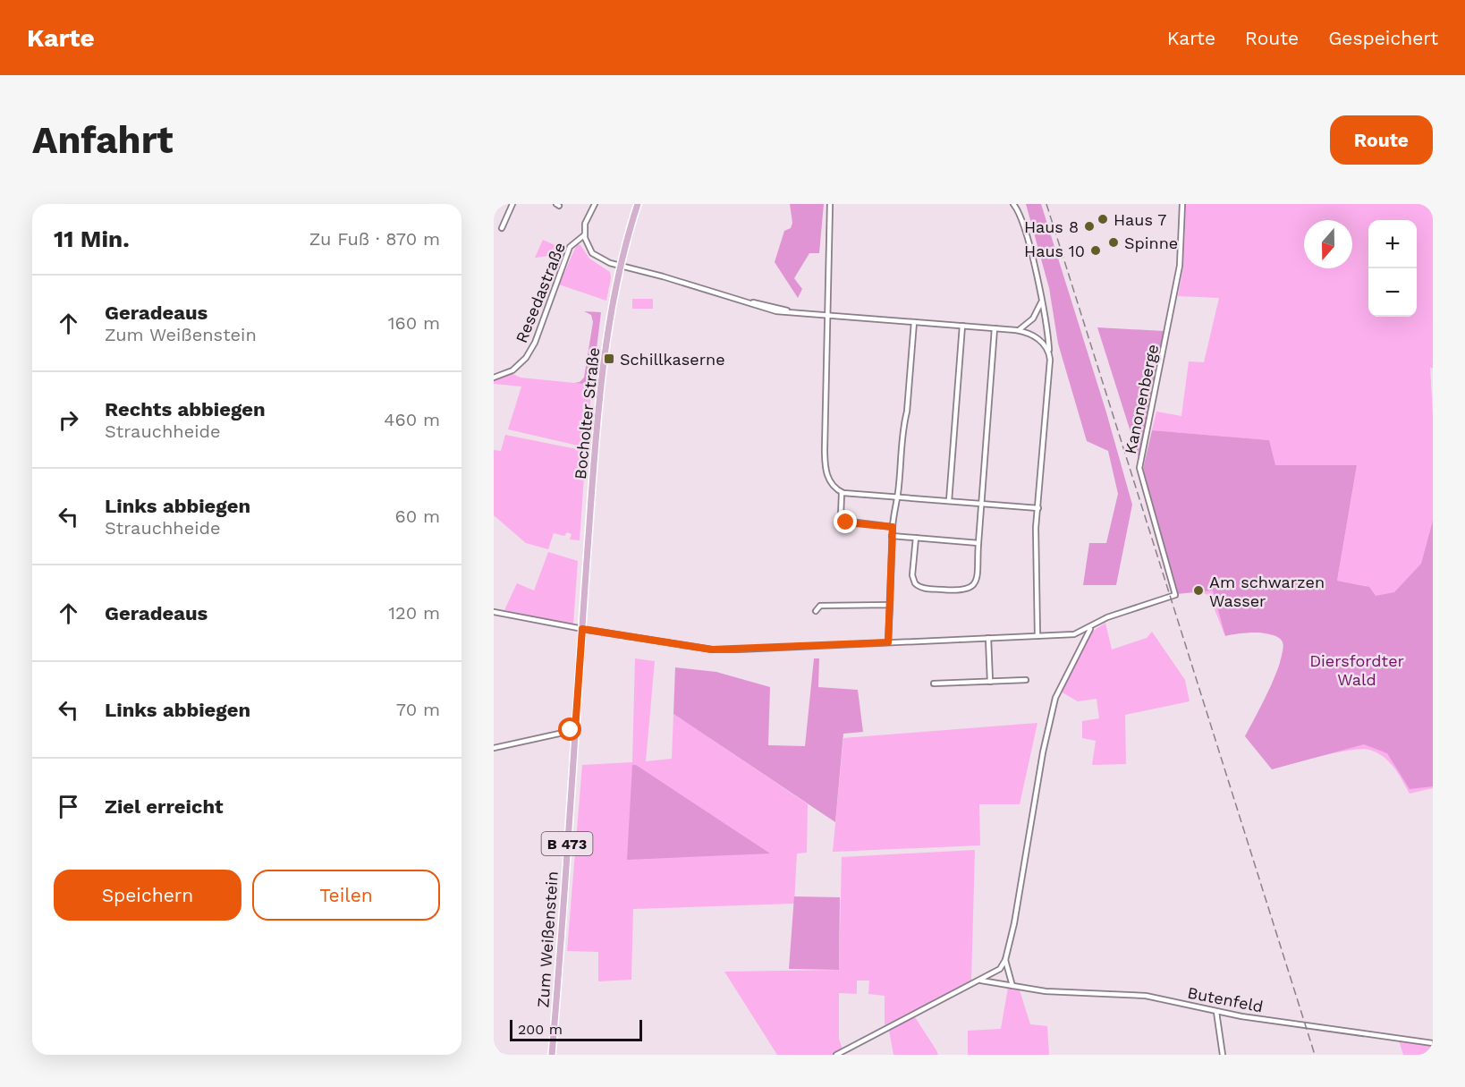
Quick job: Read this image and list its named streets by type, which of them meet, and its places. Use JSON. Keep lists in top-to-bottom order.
{
  "streets": {
    "main road": ["Bocholter Straße", "B 473", "Zum Weißenstein"],
    "street": ["Resedastraße", "Kanonenberge", "Butenfeld"]
  },
  "crossings": [
    ["Bocholter Straße", "Zum Weißenstein"]
  ],
  "parks": ["Diersfordter Wald"],
  "places": {
    "other": [
      "Haus 7",
      "Haus 8",
      "Spinne",
      "Haus 10",
      "Am schwarzen Wasser"
    ],
    "transit": ["Schillkaserne"]
  },
  "scale_bar": "200 m",
  "north": "bottom",
  "page": {
    "header": "Karte",
    "nav": ["Karte", "Route", "Gespeichert"],
    "buttons": [
      "Route",
      ["Speichern", "Teilen"]
    ],
    "title": "Anfahrt",
    "heading": ["11 Min.", "Zu Fuß · 870 m"],
    "map_buttons": ["+", "−"],
    "list": [
      ["Geradeaus", "Zum Weißenstein", "160 m"],
      ["Rechts abbiegen", "Strauchheide", "460 m"],
      ["Links abbiegen", "Strauchheide", "60 m"],
      ["Geradeaus", "120 m"],
      ["Links abbiegen", "70 m"],
      "Ziel erreicht"
    ],
    "scale": "200 m"
  }
}
